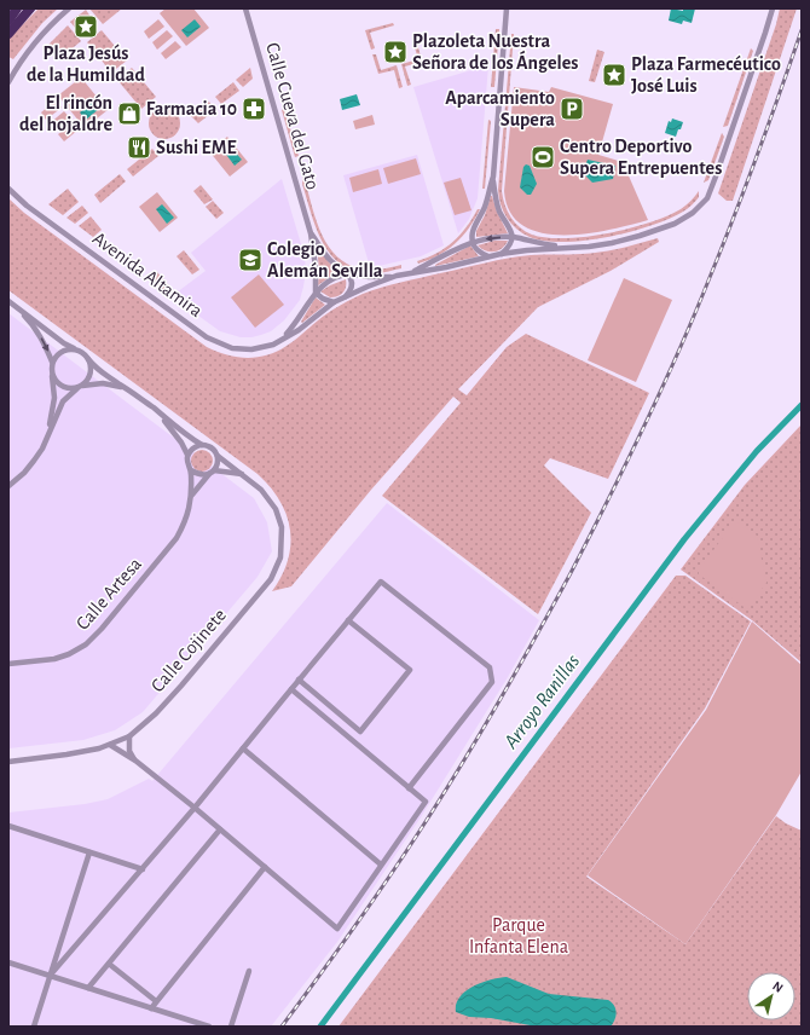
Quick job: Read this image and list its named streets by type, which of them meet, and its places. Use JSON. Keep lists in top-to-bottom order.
{
  "streets": {
    "street": [
      "Calle Cueva del Gato",
      "Avenida Altamira",
      "Calle Artesa",
      "Calle Cojinete"
    ]
  },
  "crossings": [
    ["Calle Artesa", "Calle Cojinete"]
  ],
  "water": ["Arroyo Ranillas"],
  "parks": ["Parque Infanta Elena"],
  "places": {
    "place": ["Plaza Jesús de la Humildad", "Plazoleta Nuestra Señora de los Ángeles", "Plaza Farmecéutico José Luis"],
    "pharmacy": ["Farmacia 10"],
    "parking": ["Aparcamiento Supera"],
    "shop": ["El rincón del hojaldre"],
    "restaurant": ["Sushi EME"],
    "sports": ["Centro Deportivo Supera Entrepuentes"],
    "school or university": ["Colegio Alemán Sevilla"]
  },
  "north": "top right"
}
